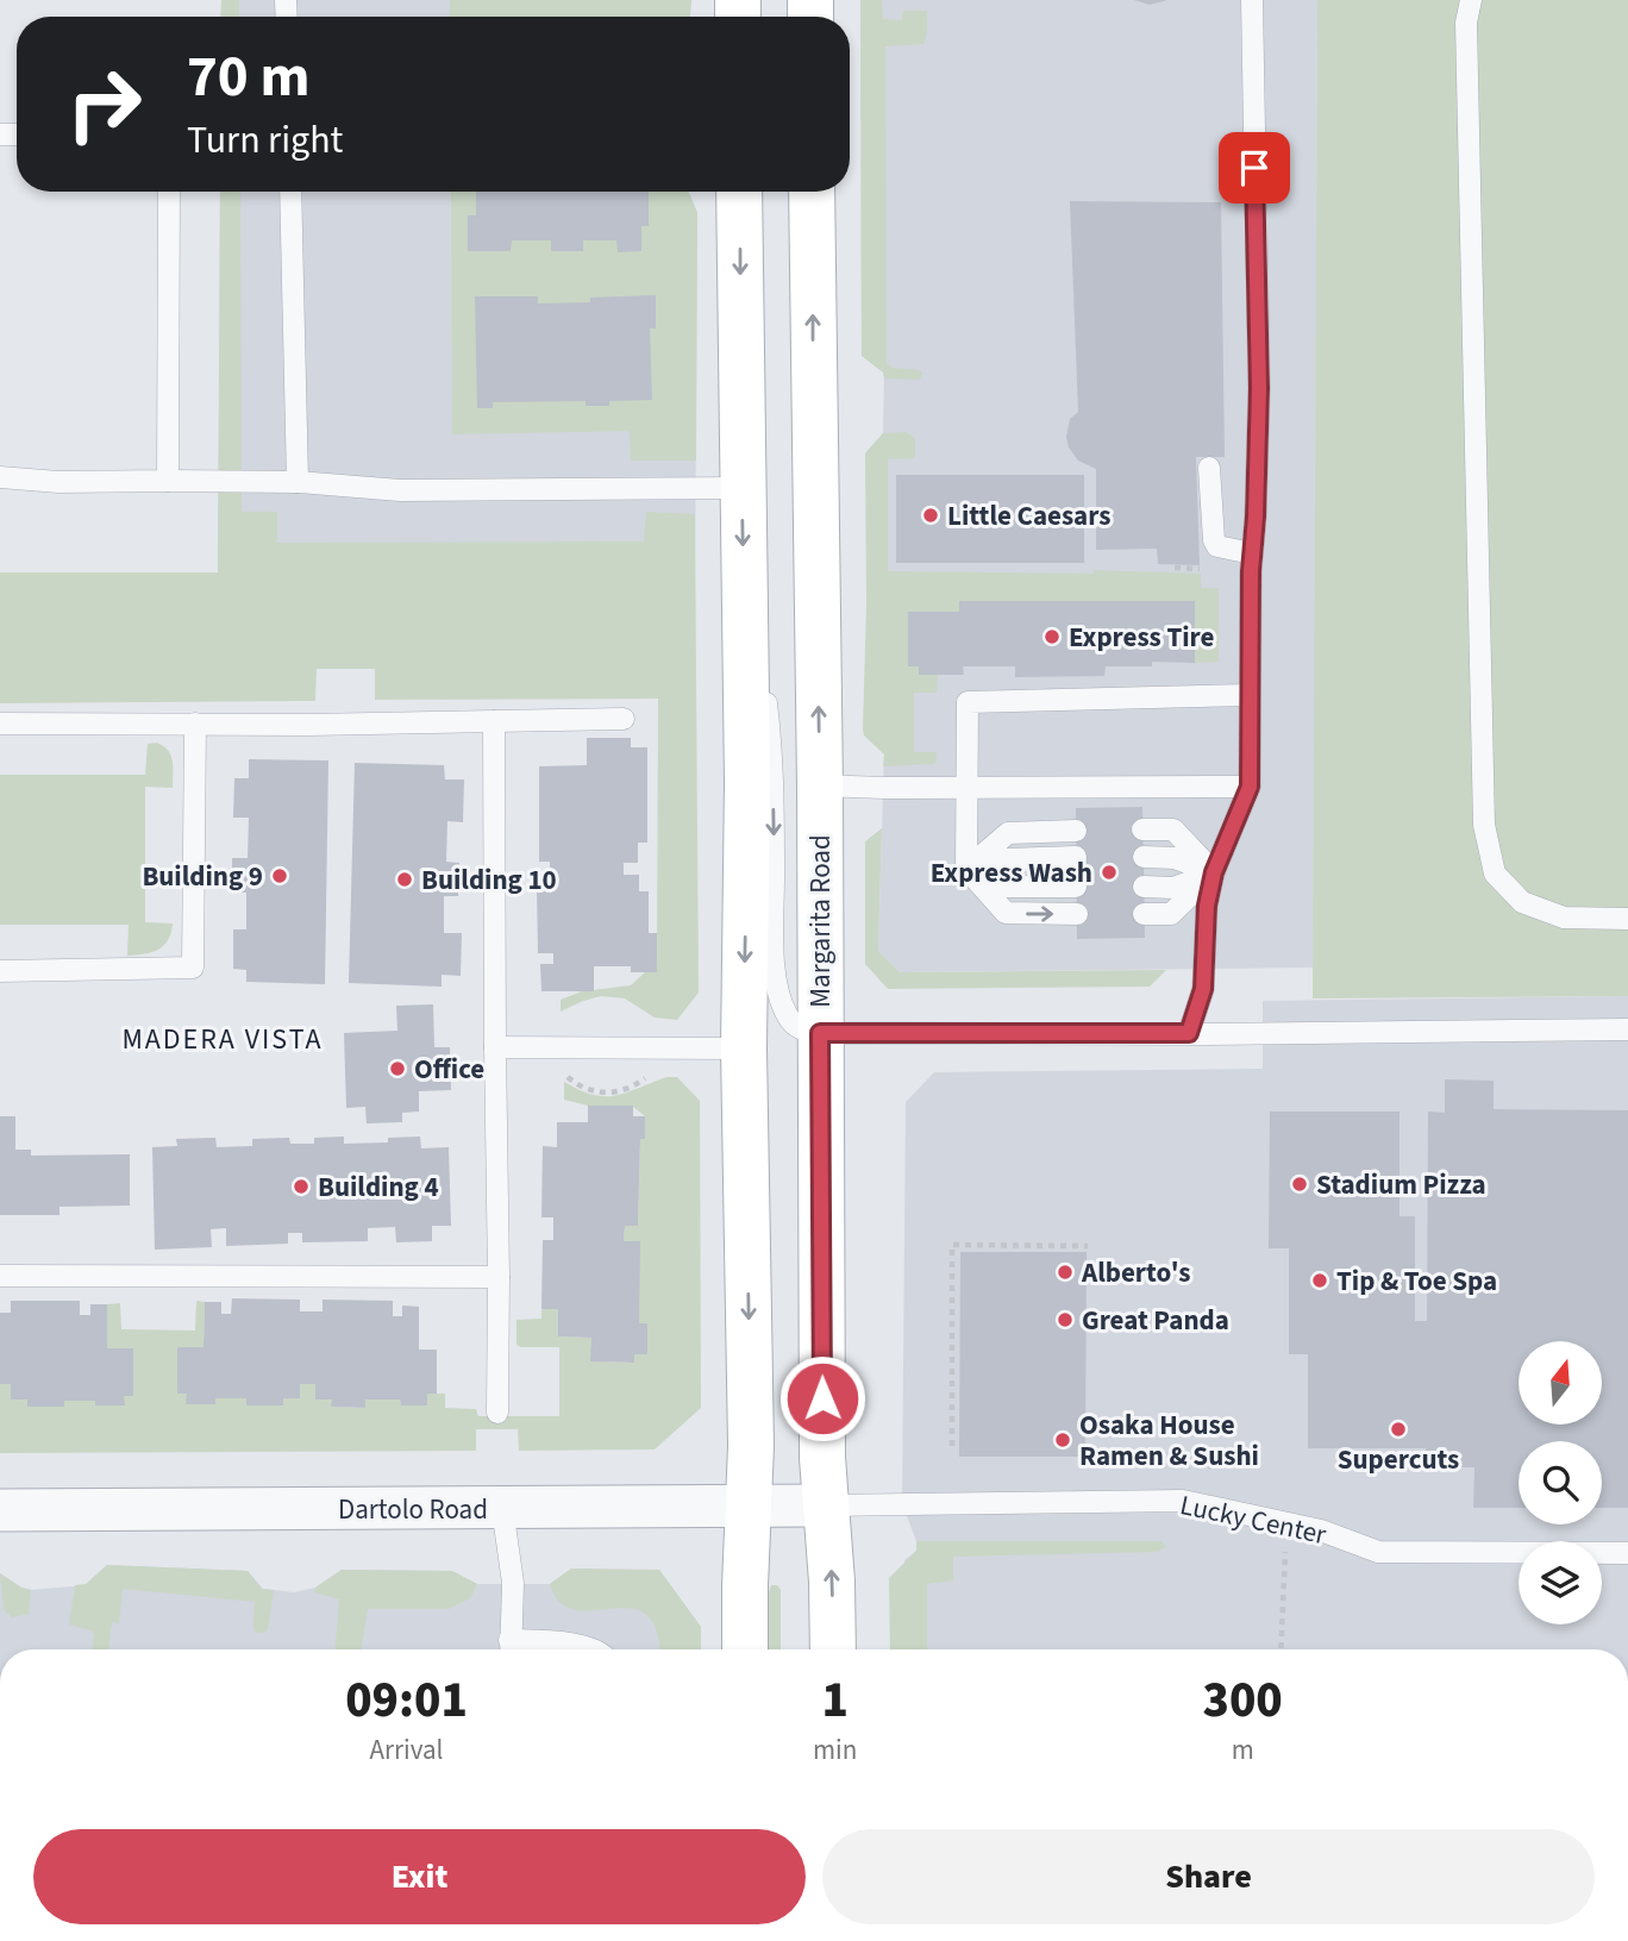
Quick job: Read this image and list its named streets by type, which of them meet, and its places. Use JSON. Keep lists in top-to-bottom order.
{
  "streets": {
    "main road": ["Margarita Road"],
    "street": ["Dartolo Road"],
    "lane": ["Lucky Center"]
  },
  "crossings": [
    ["Margarita Road", "Dartolo Road"],
    ["Margarita Road", "Lucky Center"],
    ["Dartolo Road", "Lucky Center"]
  ],
  "districts": ["MADERA VISTA"],
  "places": [
    "Little Caesars",
    "Express Tire",
    "Express Wash",
    "Building 9",
    "Building 10",
    "Office",
    "Stadium Pizza",
    "Building 4",
    "Alberto's",
    "Tip & Toe Spa",
    "Great Panda",
    "Supercuts",
    "Osaka House Ramen & Sushi"
  ],
  "north": "top",
  "page": {
    "turn": ["70 m", "Turn right"],
    "eta": [
      "09:01",
      "Arrival",
      "1",
      "min",
      "300",
      "m"
    ],
    "buttons": ["Exit", "Share"]
  }
}
